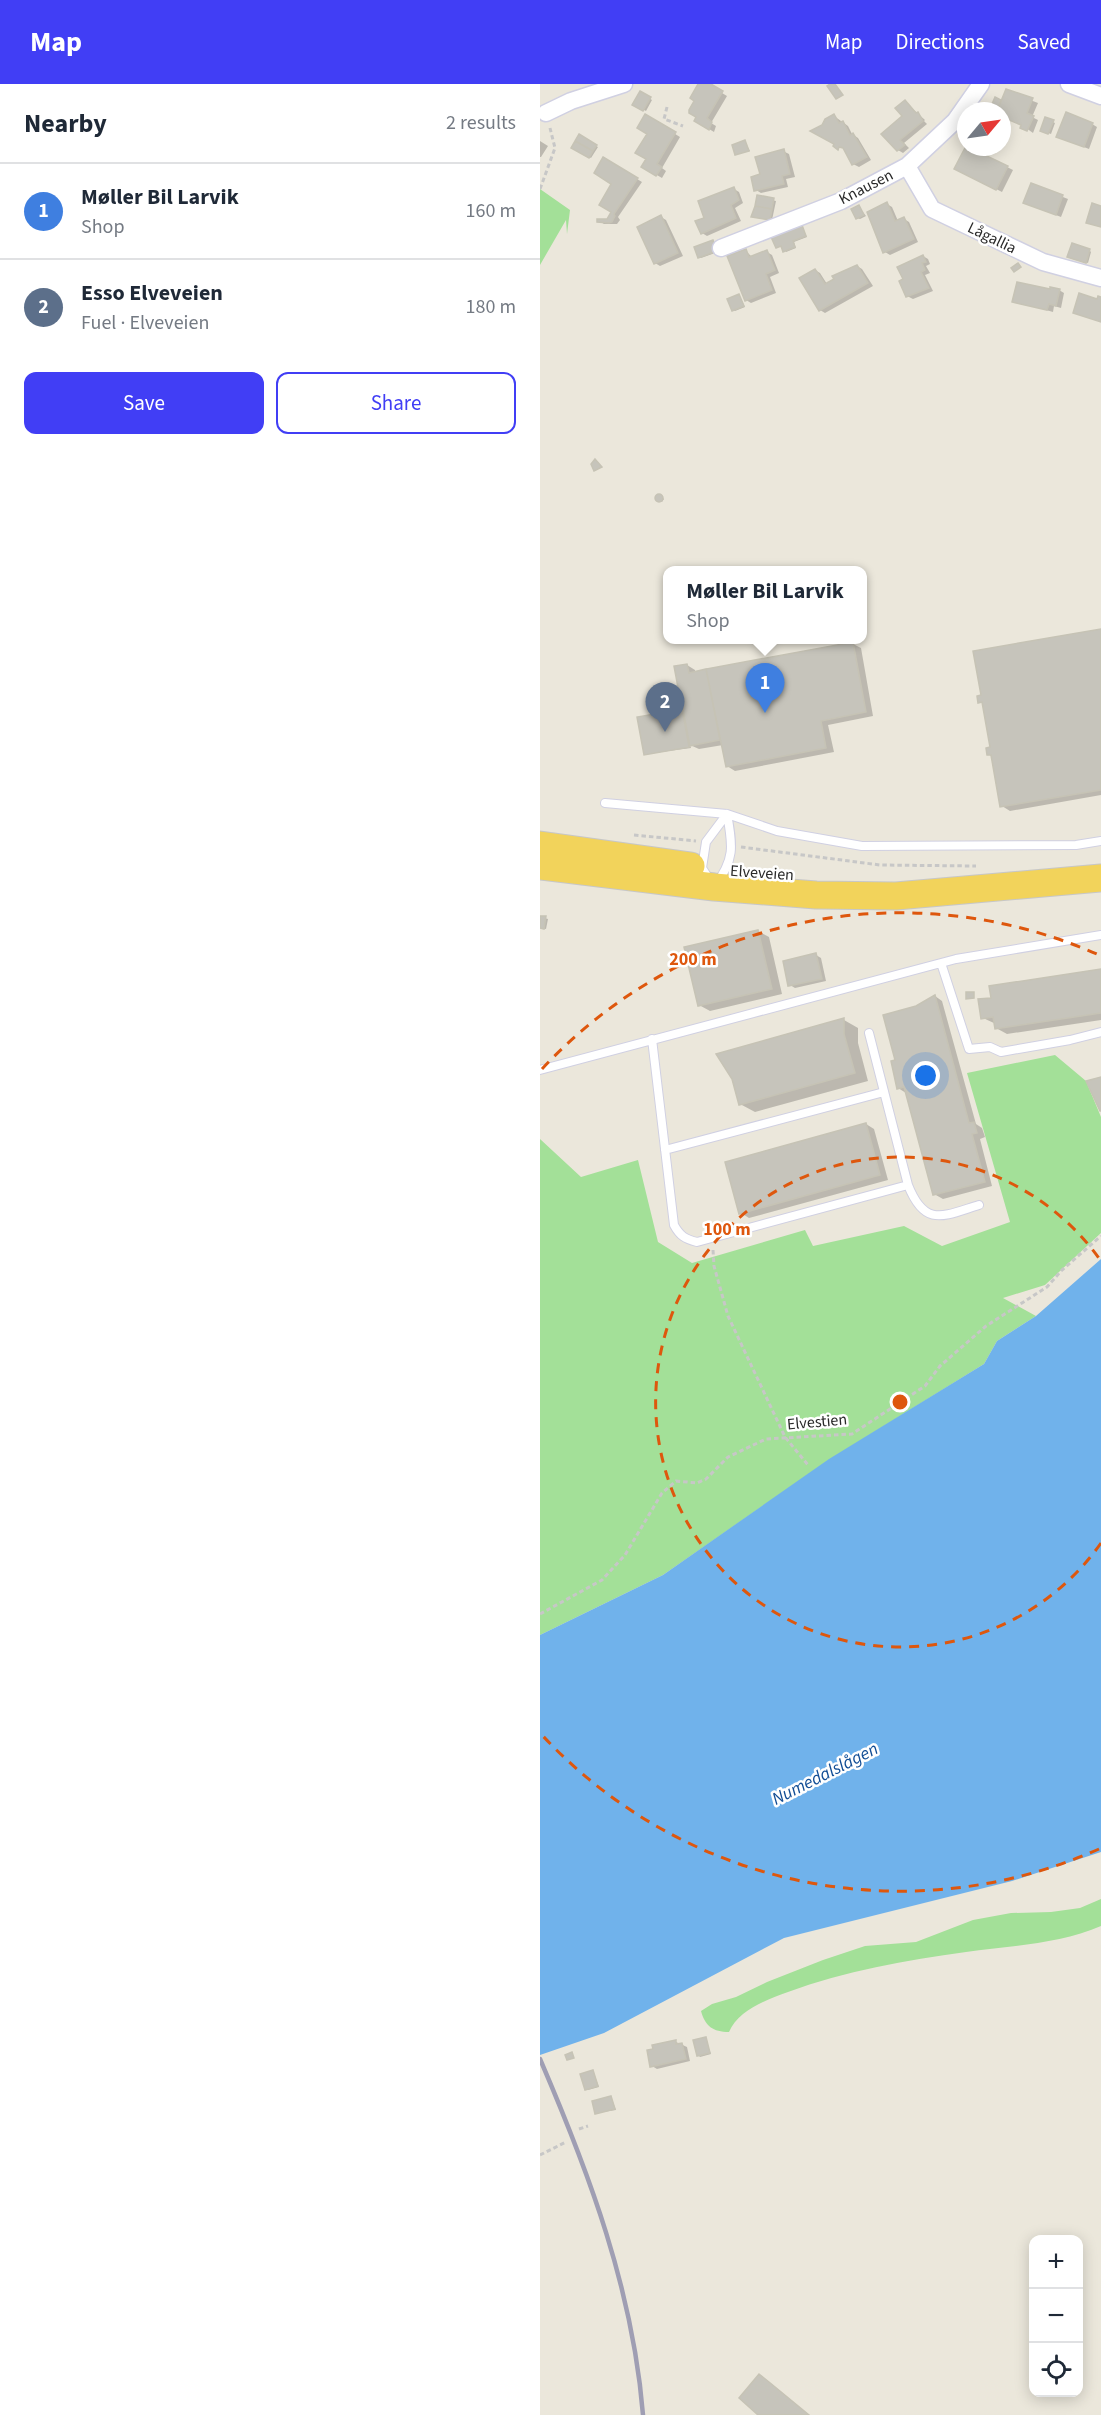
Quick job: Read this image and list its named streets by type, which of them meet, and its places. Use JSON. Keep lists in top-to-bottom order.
{
  "streets": {
    "highway": ["Elveveien"],
    "street": ["Knausen", "Lågallia"],
    "path": ["Elvestien"]
  },
  "crossings": [
    ["Knausen", "Lågallia"]
  ],
  "water": ["Numedalslågen"],
  "north": "top right",
  "page": {
    "header": "Map",
    "nav": ["Map", "Directions", "Saved"],
    "heading": ["Nearby", "2 results"],
    "list": [
      {
        "mark": "1",
        "name": "Møller Bil Larvik",
        "note": "Shop",
        "value": "160 m"
      },
      {
        "mark": "2",
        "name": "Esso Elveveien",
        "note": "Fuel · Elveveien",
        "value": "180 m"
      }
    ],
    "buttons": ["Save", "Share"],
    "popup": ["Møller Bil Larvik", "Shop"],
    "pins": ["1", "2"],
    "map_buttons": ["+", "−"]
  },
  "rings": ["200 m", "100 m"]
}
